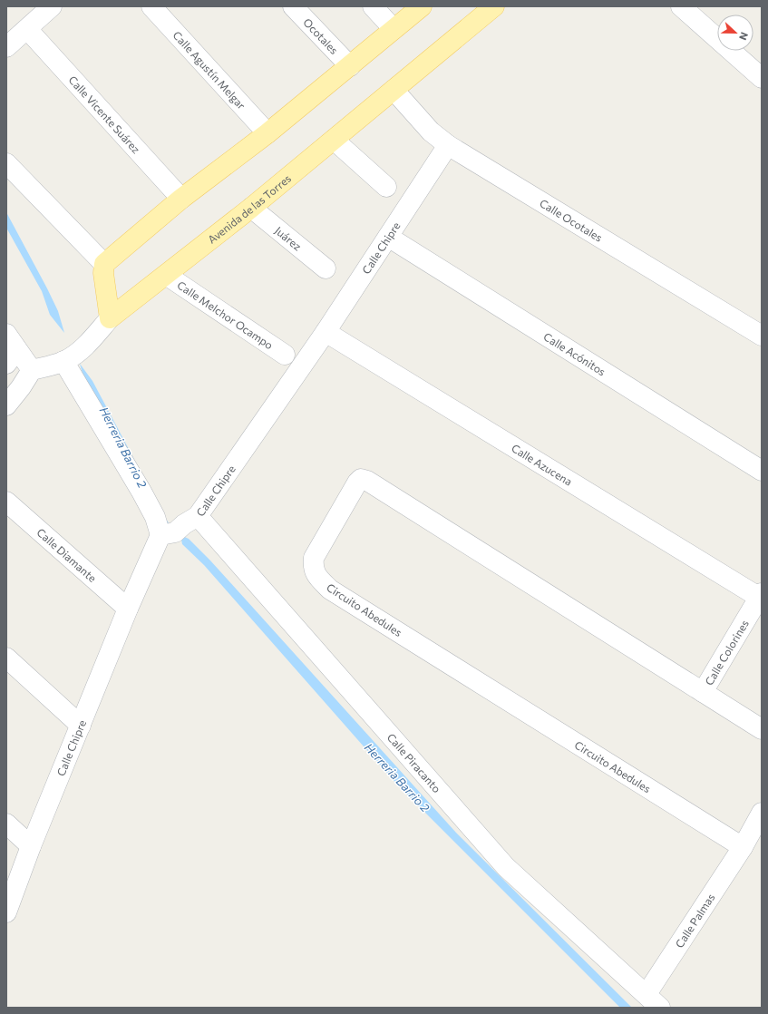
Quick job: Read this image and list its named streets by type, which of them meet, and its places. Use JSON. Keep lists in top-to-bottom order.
{
  "streets": {
    "main road": ["Avenida de las Torres"],
    "street": [
      "Ocotales",
      "Calle Agustín Melgar",
      "Calle Vicente Suárez",
      "Calle Ocotales",
      "Juárez",
      "Calle Chipre",
      "Calle Melchor Ocampo",
      "Calle Acónitos",
      "Calle Azucena",
      "Calle Diamante",
      "Circuito Abedules",
      "Calle Colorines",
      "Calle Piracanto",
      "Calle Palmas"
    ]
  },
  "crossings": [
    ["Avenida de las Torres", "Calle Ocotales"],
    ["Avenida de las Torres", "Juárez"],
    ["Avenida de las Torres", "Calle Melchor Ocampo"],
    ["Calle Ocotales", "Calle Chipre"],
    ["Calle Chipre", "Calle Acónitos"],
    ["Calle Chipre", "Calle Azucena"],
    ["Calle Chipre", "Calle Diamante"],
    ["Calle Chipre", "Calle Piracanto"],
    ["Calle Azucena", "Calle Colorines"],
    ["Circuito Abedules", "Calle Colorines"],
    ["Circuito Abedules", "Calle Palmas"],
    ["Calle Piracanto", "Calle Palmas"]
  ],
  "water": ["Herreria Barrio 2"],
  "north": "right"
}
